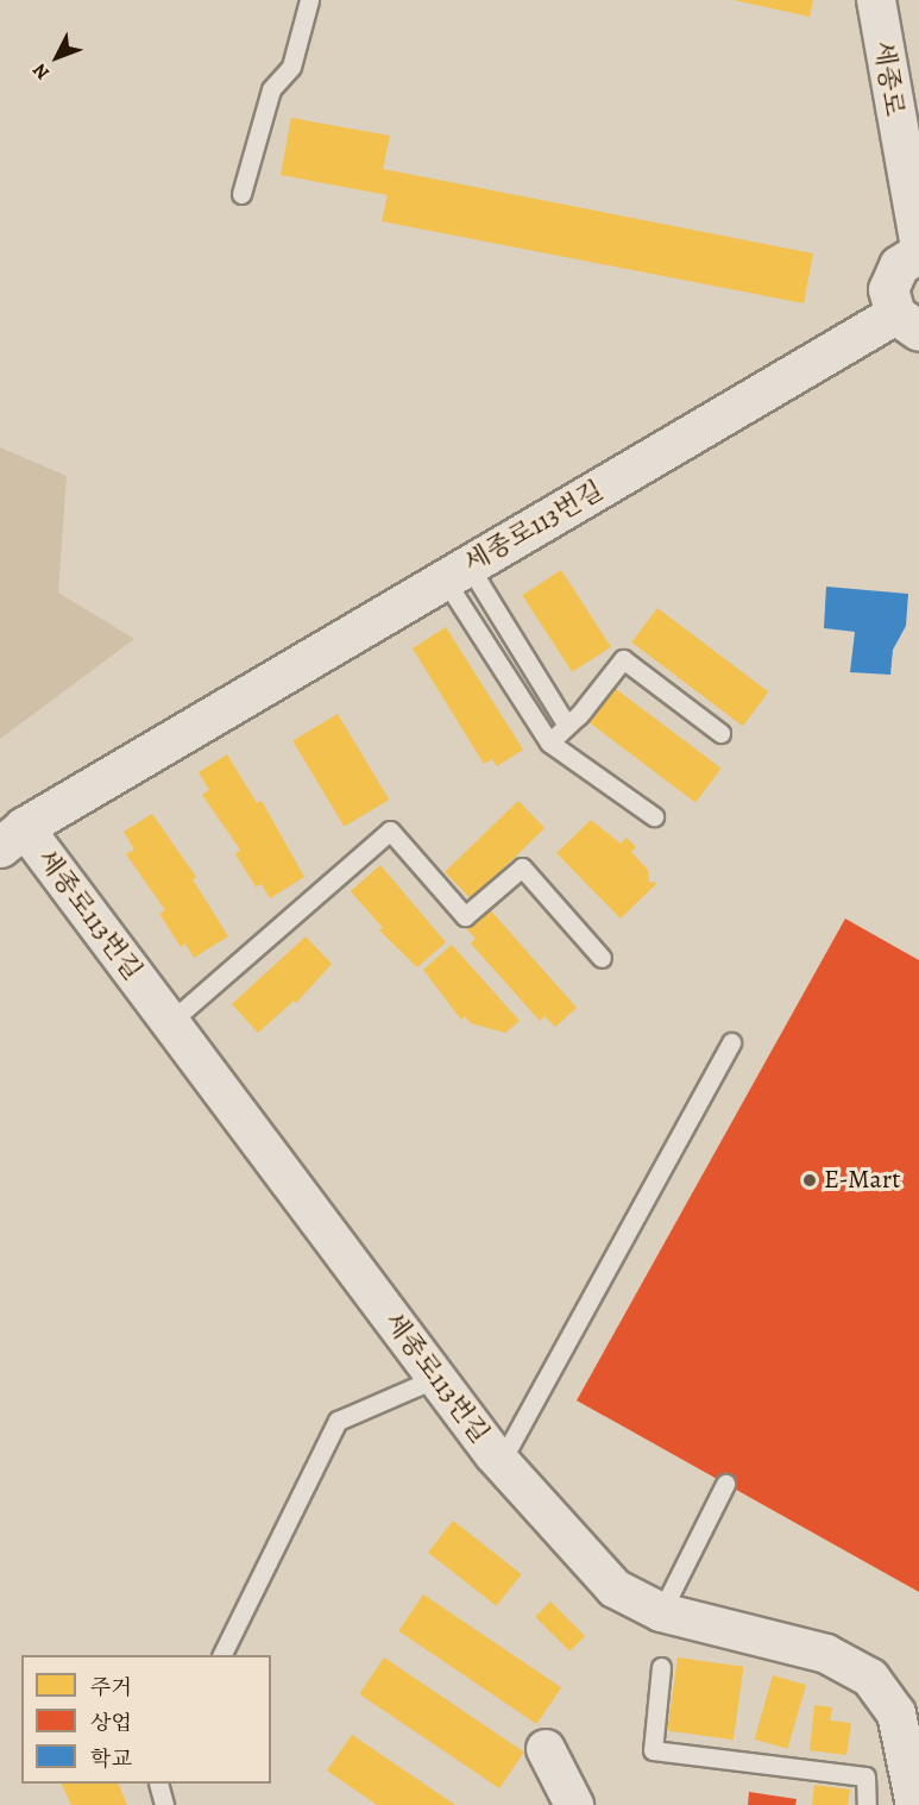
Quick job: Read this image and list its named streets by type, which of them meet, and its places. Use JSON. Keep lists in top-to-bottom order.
{
  "streets": {
    "street": ["세종로", "세종로113번길"]
  },
  "places": ["E-Mart"],
  "legend": ["주거", "상업", "학교"],
  "north": "bottom left"
}
